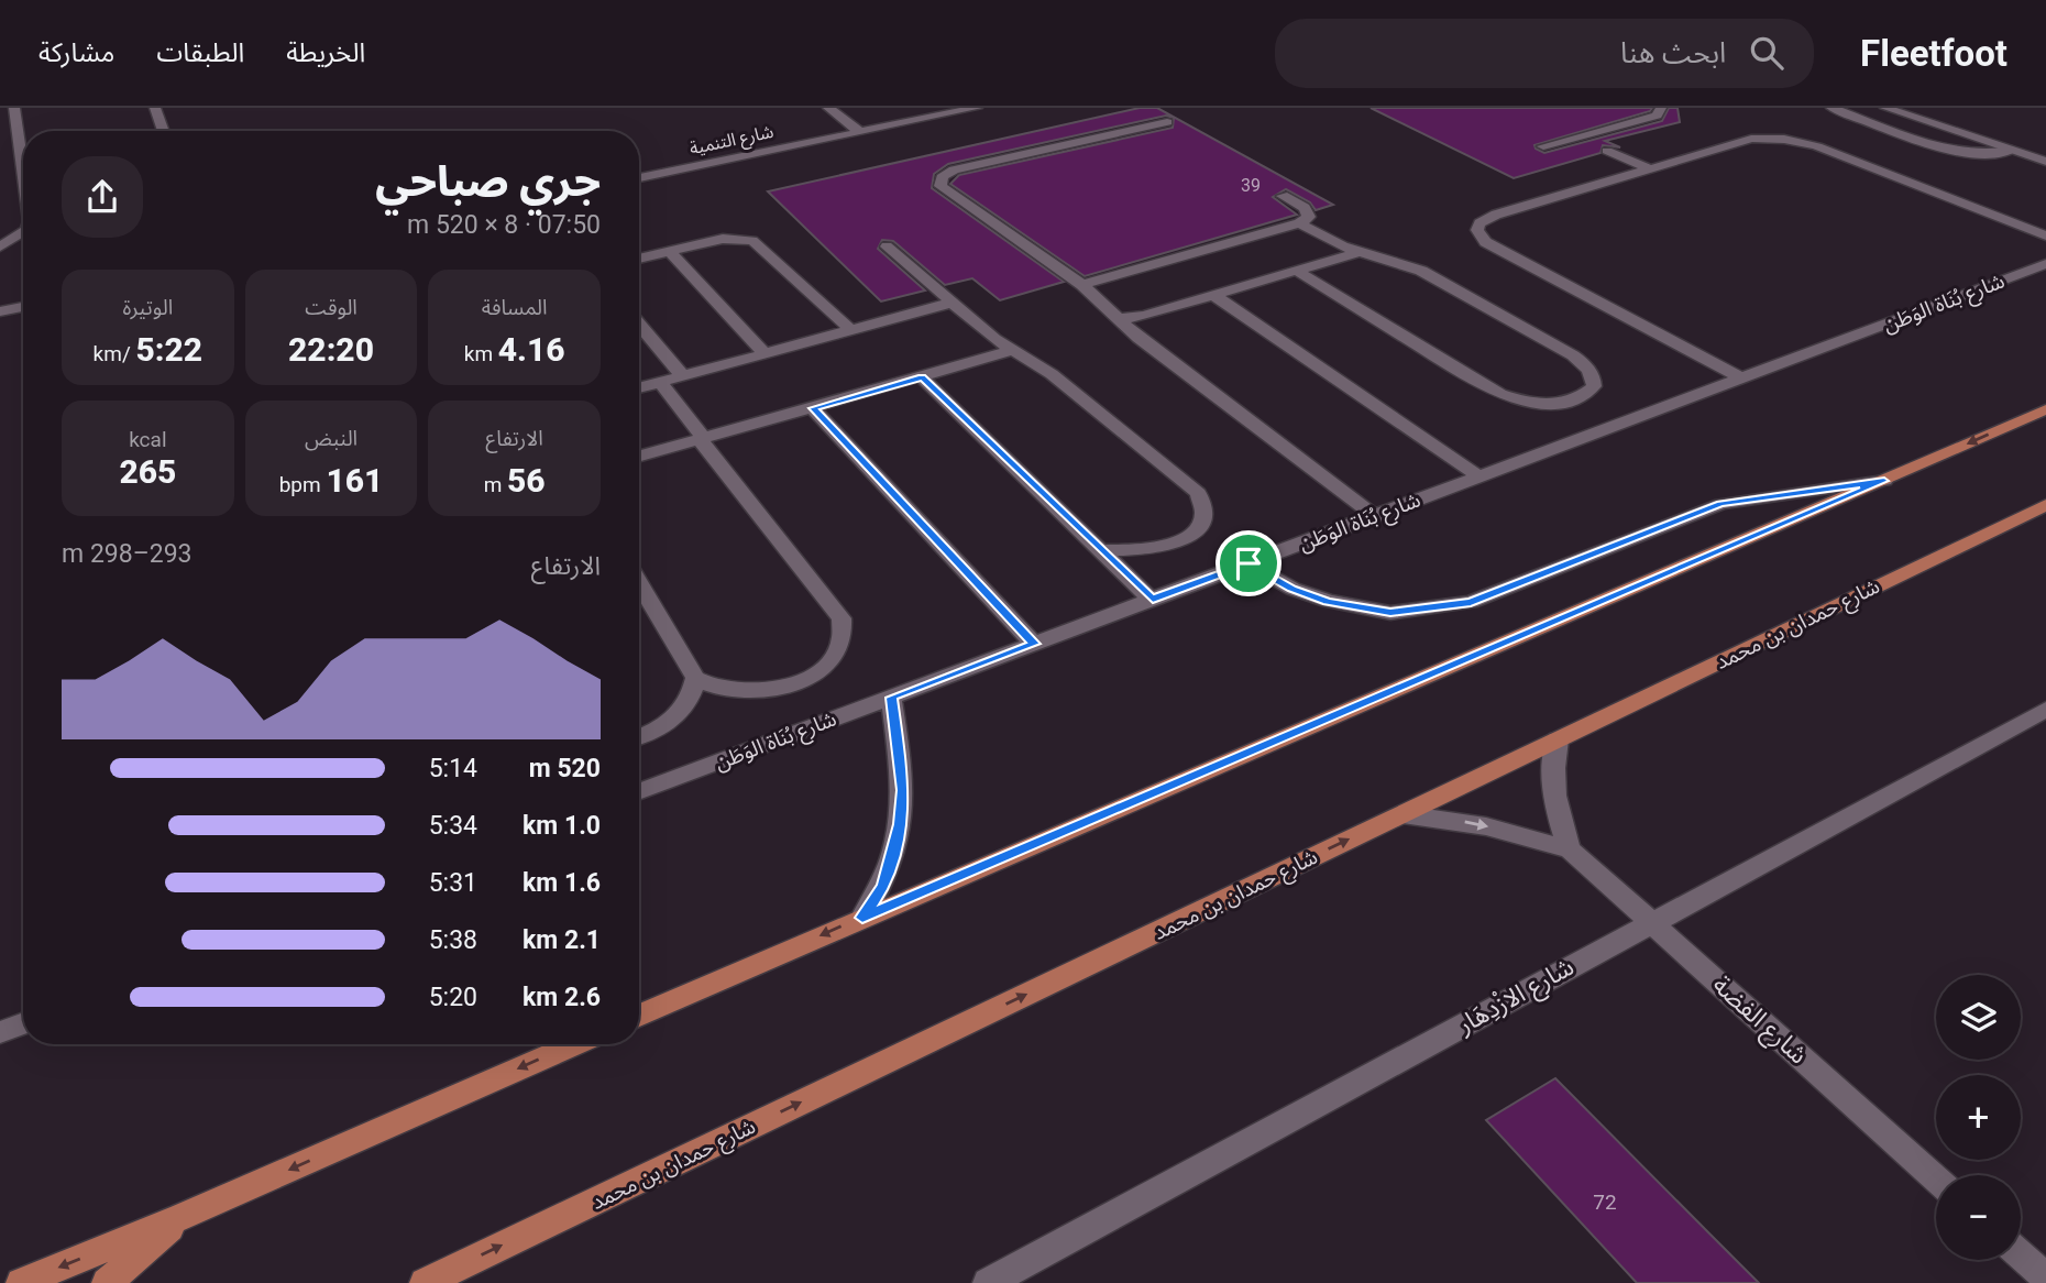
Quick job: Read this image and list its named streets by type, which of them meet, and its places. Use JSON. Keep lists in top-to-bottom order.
{
  "streets": {
    "main road": ["شارع حمدان بن محمد"],
    "street": [
      "شارع التنمية",
      "شارع بُنَاة الوَطَن",
      "شارع الازْدِهَار",
      "شارع الفضة"
    ]
  },
  "crossings": [
    ["شارع حمدان بن محمد", "شارع الفضة"],
    ["شارع الازْدِهَار", "شارع الفضة"]
  ],
  "house_numbers": ["39", "72"],
  "page": {
    "header": "Fleetfoot",
    "search": "ابحث هنا",
    "nav": ["الخريطة", "الطبقات", "مشاركة"],
    "heading": ["جري صباحي", "07:50 · 8 × 520 m"],
    "stats": [
      ["المسافة", "4.16 km"],
      ["الوقت", "22:20"],
      ["الوتيرة", "5:22 /km"],
      ["الارتفاع", "56 m"],
      ["النبض", "161 bpm"],
      ["kcal", "265"]
    ],
    "chart": ["الارتفاع", "293–298 m"],
    "list": [
      {
        "name": "520 m",
        "note": "5:14"
      },
      {
        "name": "1.0 km",
        "note": "5:34"
      },
      {
        "name": "1.6 km",
        "note": "5:31"
      },
      {
        "name": "2.1 km",
        "note": "5:38"
      },
      {
        "name": "2.6 km",
        "note": "5:20"
      }
    ],
    "map_buttons": ["+", "−"]
  }
}
